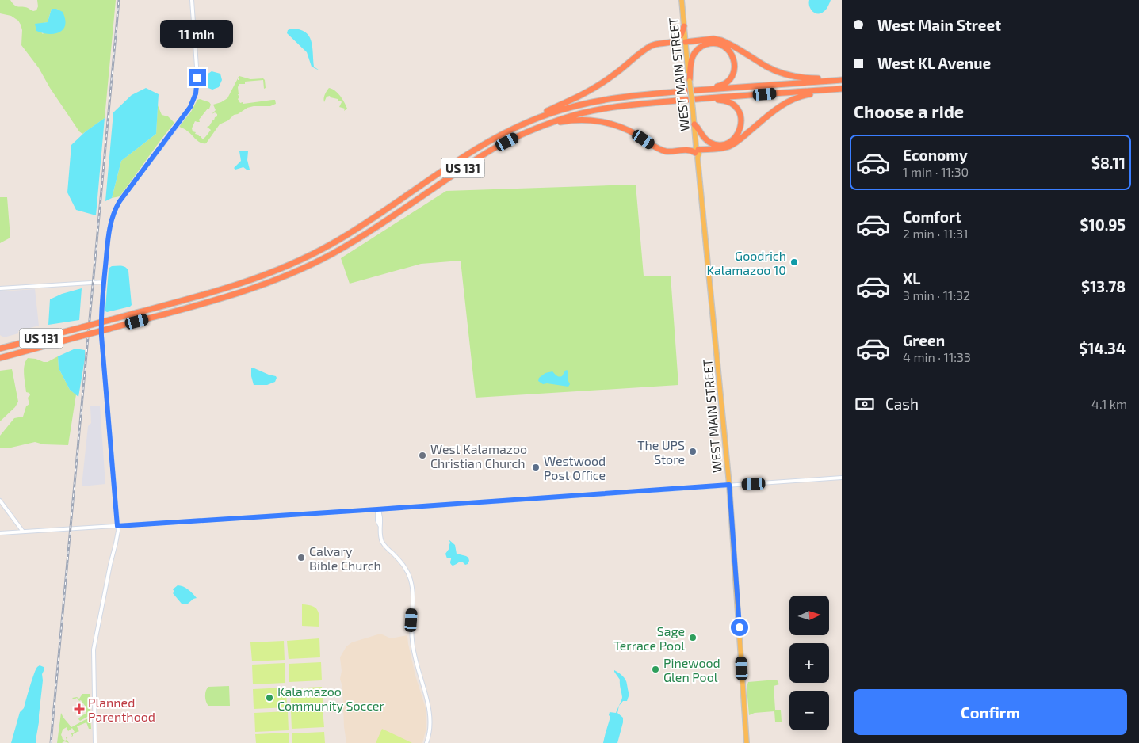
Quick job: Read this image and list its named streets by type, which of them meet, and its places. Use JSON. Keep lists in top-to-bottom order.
{
  "streets": {
    "highway": ["US 131"],
    "main road": ["WEST MAIN STREET"]
  },
  "places": {
    "other": [
      "Goodrich Kalamazoo 10",
      "The UPS Store",
      "West Kalamazoo Christian Church",
      "Westwood Post Office",
      "Calvary Bible Church",
      "Sage Terrace Pool",
      "Pinewood Glen Pool",
      "Kalamazoo Community Soccer"
    ],
    "health": ["Planned Parenthood"]
  },
  "north": "right",
  "page": {
    "banner": ["West Main Street", "West KL Avenue"],
    "bubble": "11 min",
    "heading": "Choose a ride",
    "list": [
      {
        "name": "Economy",
        "note": "1 min · 11:30",
        "value": "$8.11"
      },
      {
        "name": "Comfort",
        "note": "2 min · 11:31",
        "value": "$10.95"
      },
      {
        "name": "XL",
        "note": "3 min · 11:32",
        "value": "$13.78"
      },
      {
        "name": "Green",
        "note": "4 min · 11:33",
        "value": "$14.34"
      }
    ],
    "pay": ["Cash", "4.1 km"],
    "map_buttons": ["+", "−"],
    "buttons": "Confirm"
  }
}
